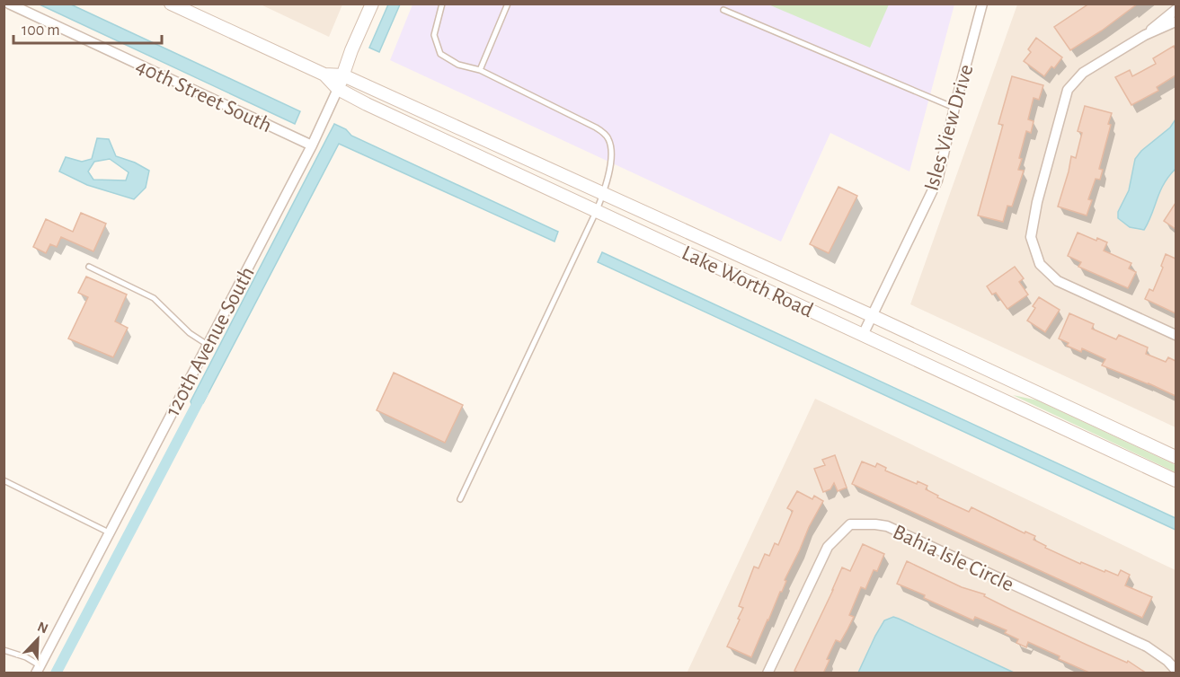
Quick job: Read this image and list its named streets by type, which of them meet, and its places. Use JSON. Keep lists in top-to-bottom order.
{
  "streets": {
    "street": [
      "40th Street South",
      "Isles View Drive",
      "Lake Worth Road",
      "120th Avenue South",
      "Bahia Isle Circle"
    ]
  },
  "crossings": [
    ["40th Street South", "120th Avenue South"],
    ["Isles View Drive", "Lake Worth Road"],
    ["Lake Worth Road", "120th Avenue South"]
  ],
  "scale_bar": "100 m",
  "north": "top right"
}
